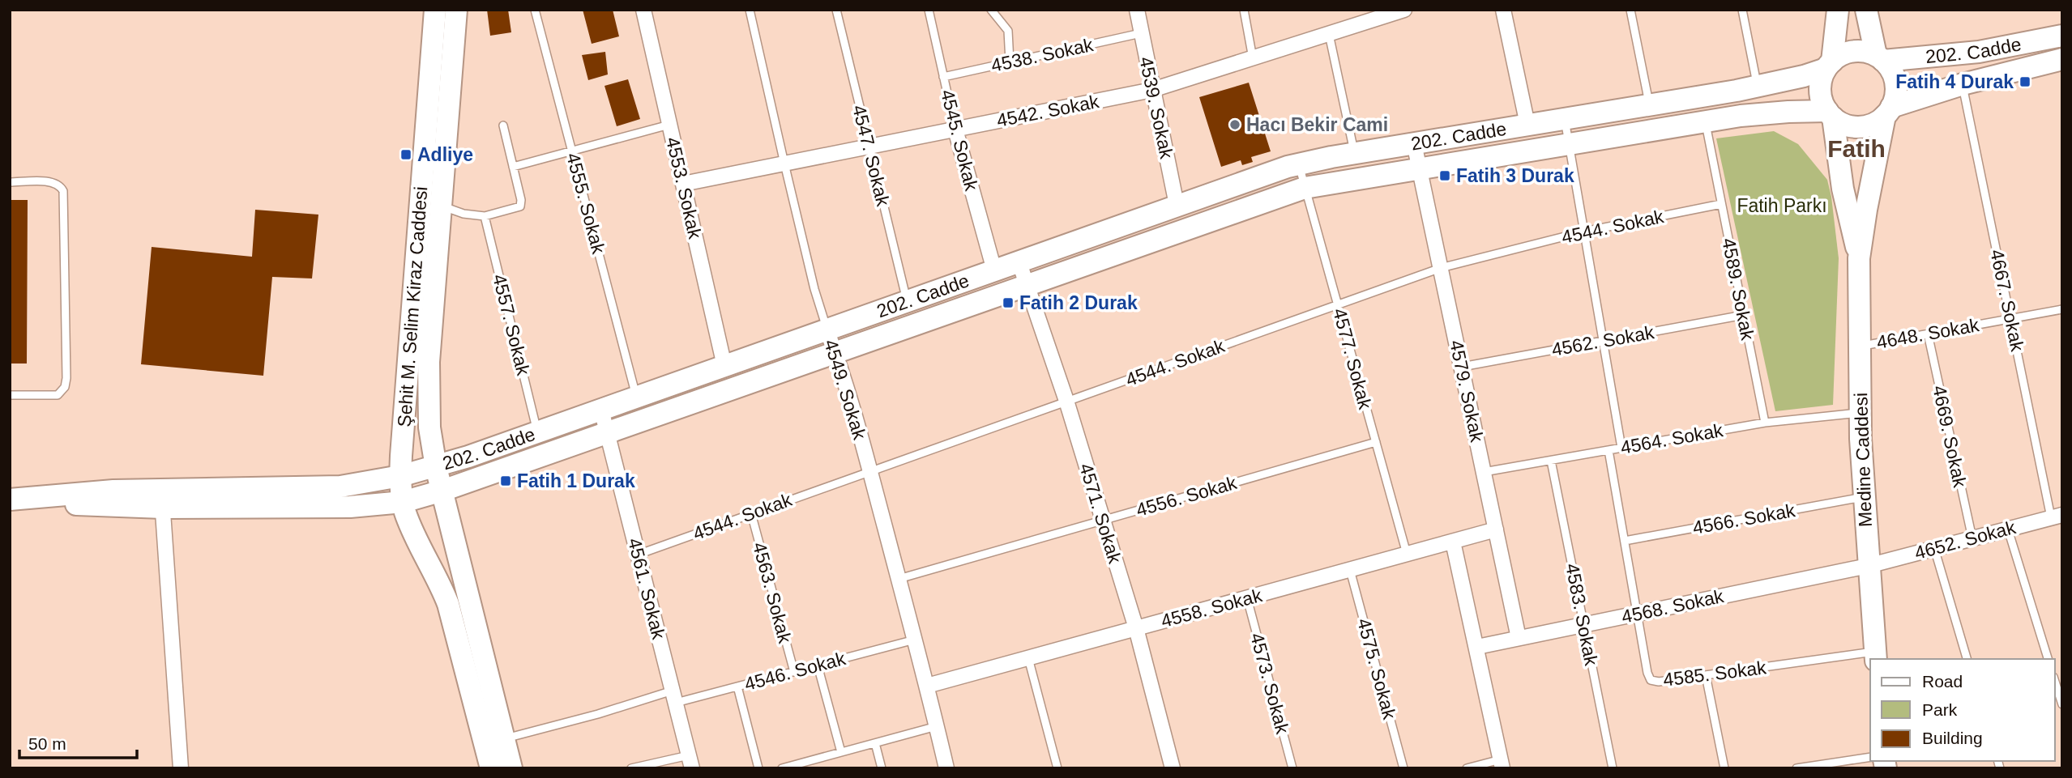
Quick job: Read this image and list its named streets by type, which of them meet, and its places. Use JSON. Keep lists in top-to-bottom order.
{
  "streets": {
    "main road": ["202. Cadde", "Şehit M. Selim Kiraz Caddesi", "Medine Caddesi"],
    "street": [
      "4539. Sokak",
      "4542. Sokak",
      "4545. Sokak",
      "4553. Sokak",
      "4549. Sokak",
      "4579. Sokak",
      "4571. Sokak",
      "4652. Sokak",
      "4561. Sokak",
      "4568. Sokak",
      "4558. Sokak"
    ],
    "lane": [
      "4538. Sokak",
      "4547. Sokak",
      "4555. Sokak",
      "4544. Sokak",
      "4589. Sokak",
      "4667. Sokak",
      "4557. Sokak",
      "4648. Sokak",
      "4562. Sokak",
      "4577. Sokak",
      "4669. Sokak",
      "4564. Sokak",
      "4556. Sokak",
      "4566. Sokak",
      "4563. Sokak",
      "4583. Sokak",
      "4575. Sokak",
      "4546. Sokak",
      "4585. Sokak",
      "4573. Sokak"
    ]
  },
  "crossings": [
    ["202. Cadde", "4539. Sokak"],
    ["202. Cadde", "4545. Sokak"],
    ["202. Cadde", "4547. Sokak"],
    ["202. Cadde", "4553. Sokak"],
    ["202. Cadde", "4555. Sokak"],
    ["202. Cadde", "4589. Sokak"],
    ["202. Cadde", "4667. Sokak"],
    ["202. Cadde", "Şehit M. Selim Kiraz Caddesi"],
    ["202. Cadde", "4557. Sokak"],
    ["202. Cadde", "4577. Sokak"],
    ["202. Cadde", "4549. Sokak"],
    ["202. Cadde", "4579. Sokak"],
    ["202. Cadde", "Medine Caddesi"],
    ["202. Cadde", "4571. Sokak"],
    ["202. Cadde", "4561. Sokak"],
    ["4538. Sokak", "4539. Sokak"],
    ["4538. Sokak", "4545. Sokak"],
    ["4539. Sokak", "4542. Sokak"],
    ["4542. Sokak", "4545. Sokak"],
    ["4542. Sokak", "4547. Sokak"],
    ["4542. Sokak", "4553. Sokak"],
    ["4542. Sokak", "4549. Sokak"],
    ["4544. Sokak", "4589. Sokak"],
    ["4544. Sokak", "4577. Sokak"],
    ["4544. Sokak", "4549. Sokak"],
    ["4544. Sokak", "4579. Sokak"],
    ["4544. Sokak", "4571. Sokak"],
    ["4544. Sokak", "4561. Sokak"],
    ["4544. Sokak", "4563. Sokak"],
    ["4589. Sokak", "4562. Sokak"],
    ["4589. Sokak", "4564. Sokak"],
    ["4667. Sokak", "4648. Sokak"],
    ["4667. Sokak", "4652. Sokak"],
    ["Şehit M. Selim Kiraz Caddesi", "4546. Sokak"],
    ["4648. Sokak", "4669. Sokak"],
    ["4648. Sokak", "Medine Caddesi"],
    ["4562. Sokak", "4579. Sokak"],
    ["4577. Sokak", "4556. Sokak"],
    ["4577. Sokak", "4558. Sokak"],
    ["4549. Sokak", "4556. Sokak"],
    ["4549. Sokak", "4558. Sokak"],
    ["4549. Sokak", "4546. Sokak"],
    ["4579. Sokak", "4564. Sokak"],
    ["4579. Sokak", "4568. Sokak"],
    ["4579. Sokak", "4558. Sokak"],
    ["4669. Sokak", "4652. Sokak"],
    ["4564. Sokak", "Medine Caddesi"],
    ["4564. Sokak", "4583. Sokak"],
    ["4564. Sokak", "4585. Sokak"],
    ["Medine Caddesi", "4566. Sokak"],
    ["Medine Caddesi", "4652. Sokak"],
    ["Medine Caddesi", "4568. Sokak"],
    ["Medine Caddesi", "4585. Sokak"],
    ["4556. Sokak", "4571. Sokak"],
    ["4571. Sokak", "4558. Sokak"],
    ["4566. Sokak", "4585. Sokak"],
    ["4652. Sokak", "4568. Sokak"],
    ["4561. Sokak", "4546. Sokak"],
    ["4563. Sokak", "4546. Sokak"],
    ["4568. Sokak", "4583. Sokak"],
    ["4568. Sokak", "4585. Sokak"],
    ["4558. Sokak", "4575. Sokak"],
    ["4558. Sokak", "4573. Sokak"]
  ],
  "districts": ["Fatih"],
  "parks": ["Fatih Parkı"],
  "places": {
    "transit": [
      "Fatih 4 Durak",
      "Adliye",
      "Fatih 3 Durak",
      "Fatih 2 Durak",
      "Fatih 1 Durak"
    ],
    "other": ["Hacı Bekir Cami"]
  },
  "legend": ["Road", "Park", "Building"],
  "scale_bar": "50 m"
}
